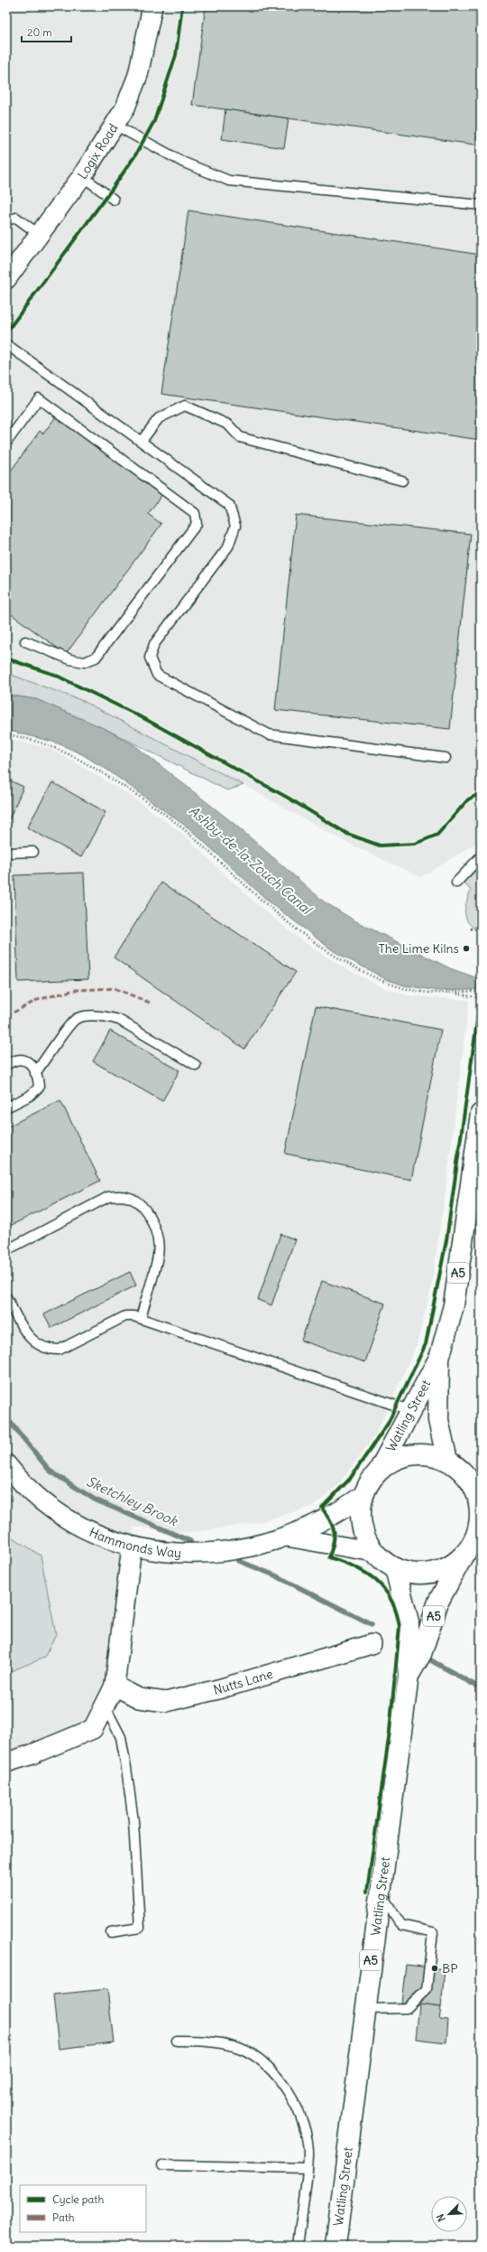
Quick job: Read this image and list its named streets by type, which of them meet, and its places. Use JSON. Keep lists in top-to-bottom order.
{
  "streets": {
    "highway": ["A5", "Watling Street"],
    "street": ["Logix Road", "Hammonds Way", "Nutts Lane"]
  },
  "crossings": [
    ["A5", "Watling Street"],
    ["A5", "Hammonds Way"],
    ["Watling Street", "Hammonds Way"]
  ],
  "water": ["Ashby-de-la-Zouch Canal", "Sketchley Brook"],
  "places": ["The Lime Kilns", "BP"],
  "legend": ["Cycle path", "Path"],
  "scale_bar": "20 m",
  "north": "bottom left"
}
